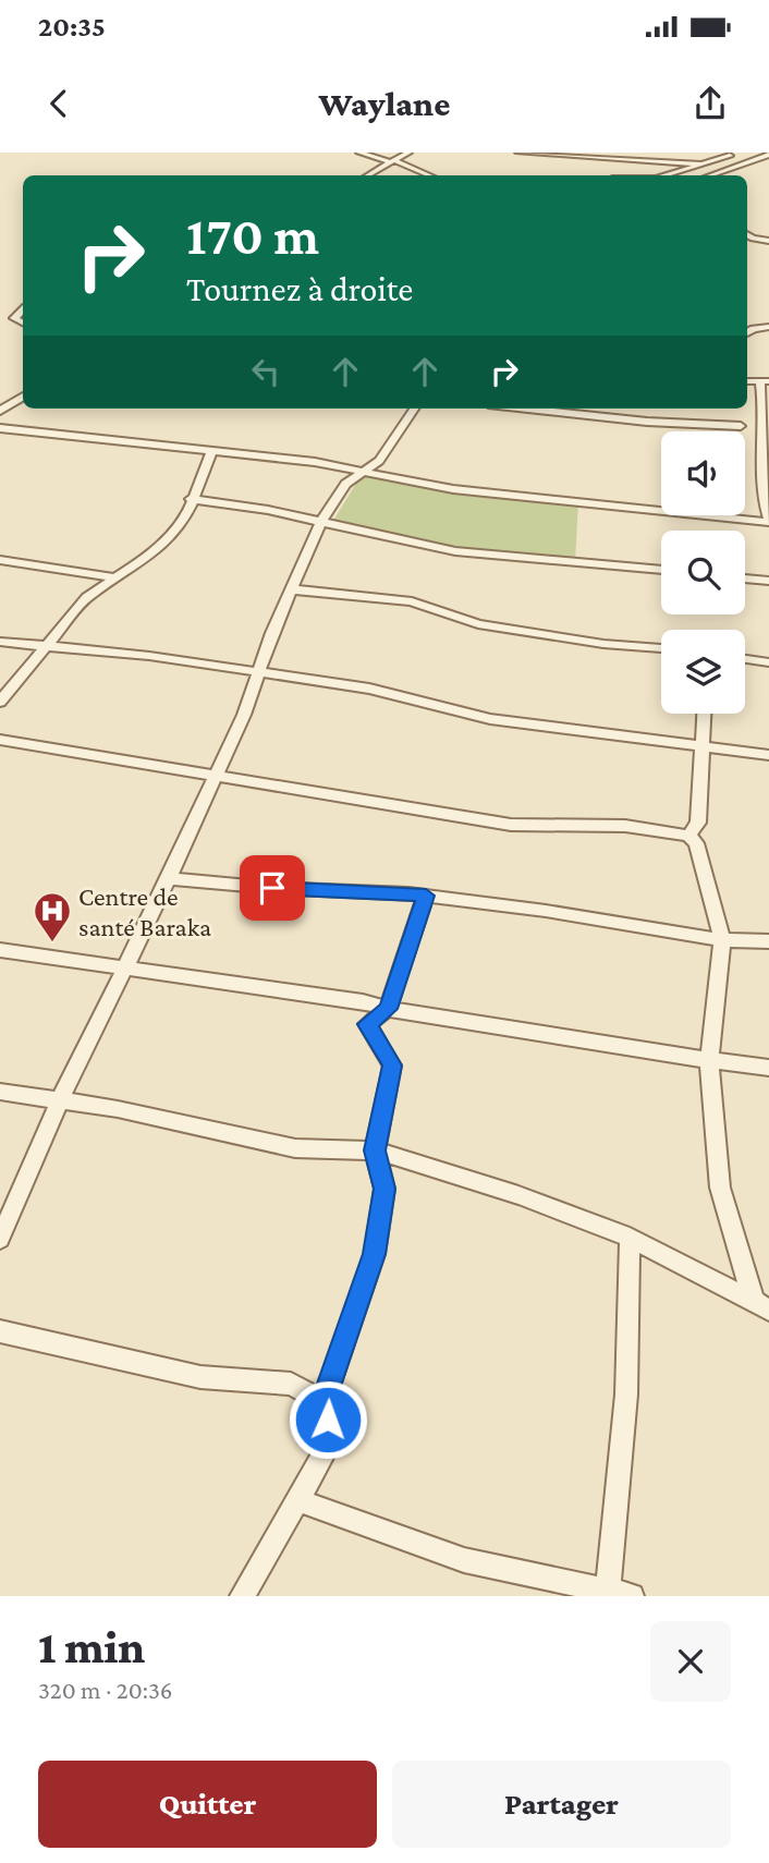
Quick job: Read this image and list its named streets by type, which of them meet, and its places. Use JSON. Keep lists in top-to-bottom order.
{
  "places": {
    "hospital": ["Centre de santé Baraka"]
  },
  "page": {
    "status": "20:35",
    "header": "Waylane",
    "turn": ["170 m", "Tournez à droite"],
    "heading": ["1 min", "320 m · 20:36"],
    "buttons": ["Quitter", "Partager"]
  }
}
